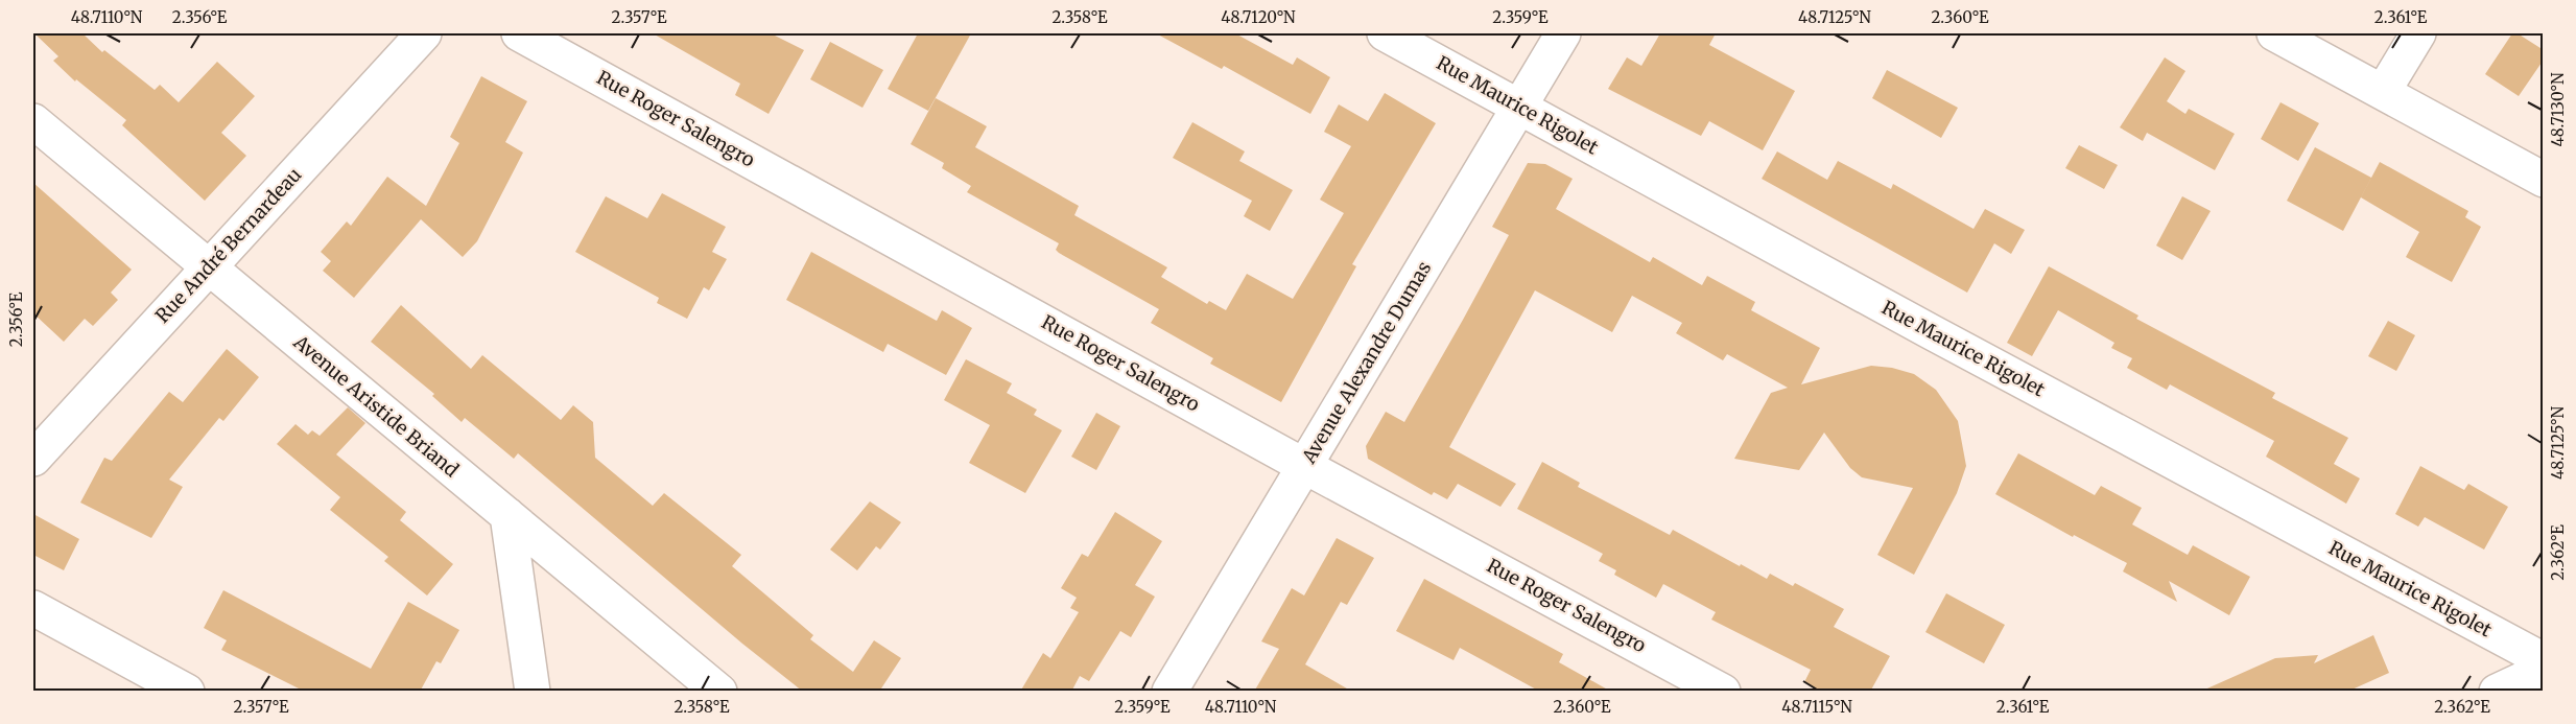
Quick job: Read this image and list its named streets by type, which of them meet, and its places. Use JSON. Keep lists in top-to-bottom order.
{
  "streets": {
    "street": [
      "Rue Maurice Rigolet",
      "Rue Roger Salengro",
      "Rue André Bernardeau",
      "Avenue Alexandre Dumas",
      "Avenue Aristide Briand"
    ]
  },
  "crossings": [
    ["Rue Maurice Rigolet", "Avenue Alexandre Dumas"],
    ["Rue Roger Salengro", "Avenue Alexandre Dumas"],
    ["Rue André Bernardeau", "Avenue Aristide Briand"]
  ],
  "coordinates": [
    "48.7110°N",
    "2.356°E",
    "2.357°E",
    "2.358°E",
    "48.7120°N",
    "2.359°E",
    "48.7125°N",
    "2.360°E",
    "2.361°E",
    "48.7130°N",
    "2.362°E",
    "48.7115°N"
  ]
}
